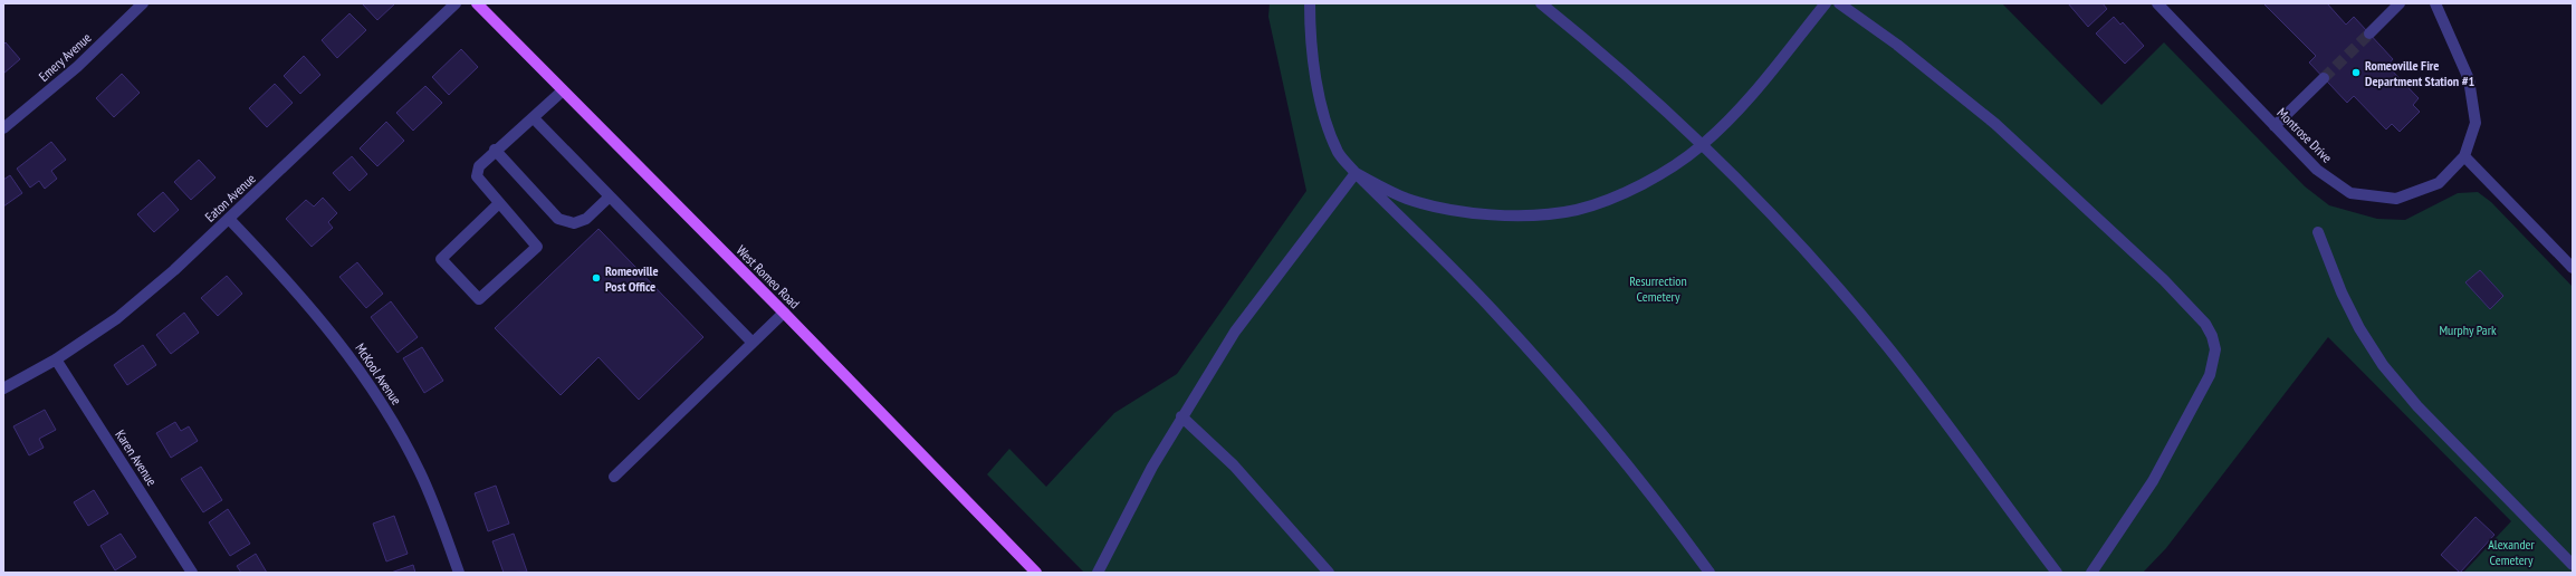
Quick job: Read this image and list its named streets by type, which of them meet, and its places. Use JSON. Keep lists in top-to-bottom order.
{
  "streets": {
    "main road": ["West Romeo Road"],
    "street": [
      "Emery Avenue",
      "Montrose Drive",
      "Eaton Avenue",
      "McKool Avenue",
      "Karen Avenue"
    ]
  },
  "crossings": [
    ["Eaton Avenue", "McKool Avenue"],
    ["Eaton Avenue", "Karen Avenue"]
  ],
  "parks": ["Resurrection Cemetery", "Murphy Park", "Alexander Cemetery"],
  "places": ["Romeoville Fire Department Station #1", "Romeoville Post Office"]
}
